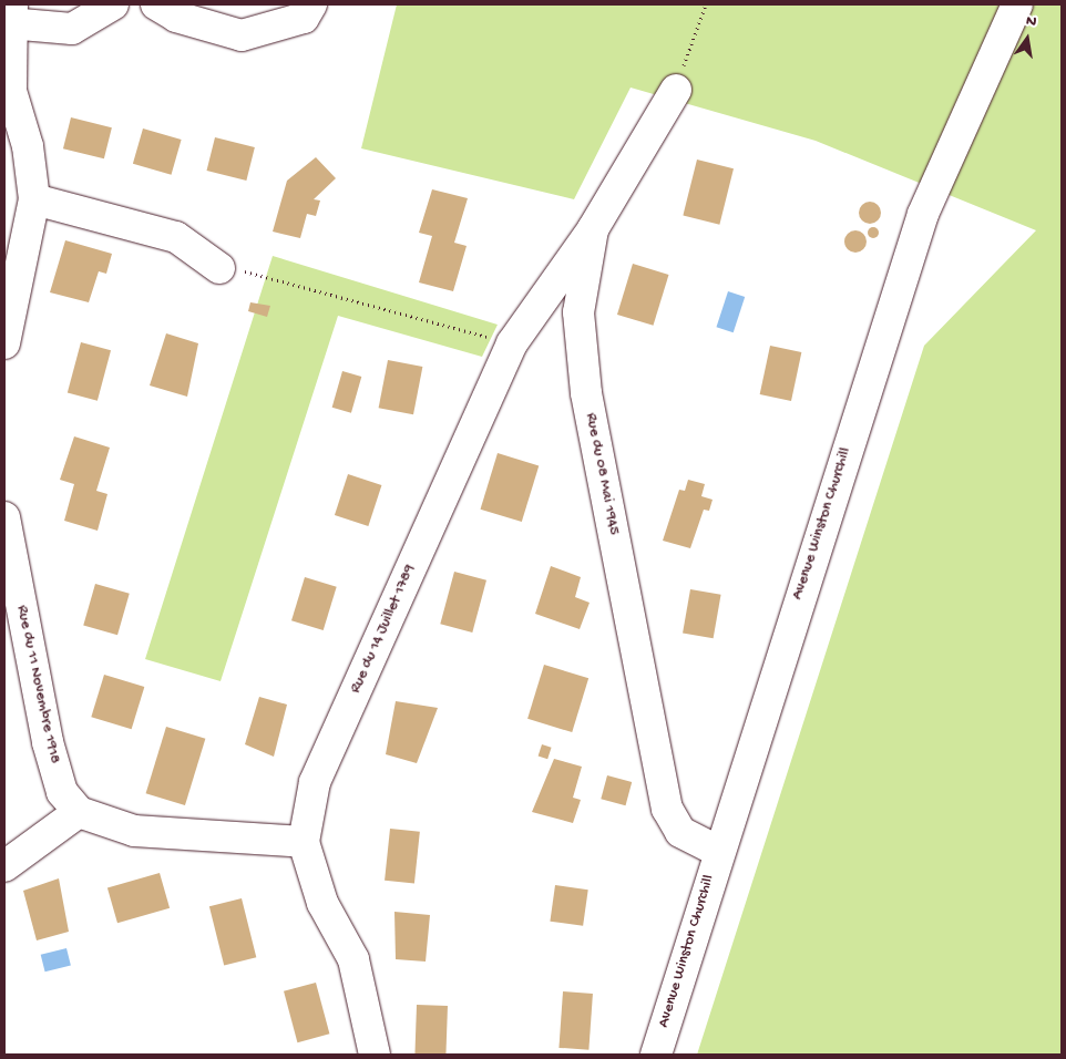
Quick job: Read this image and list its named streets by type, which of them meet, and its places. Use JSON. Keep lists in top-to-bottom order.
{
  "streets": {
    "street": [
      "Rue du 08 Mai 1945",
      "Avenue Winston Churchill",
      "Rue du 14 Juillet 1789",
      "Rue du 11 Novembre 1918"
    ]
  },
  "crossings": [
    ["Rue du 08 Mai 1945", "Avenue Winston Churchill"],
    ["Rue du 08 Mai 1945", "Rue du 14 Juillet 1789"]
  ],
  "north": "top"
}
